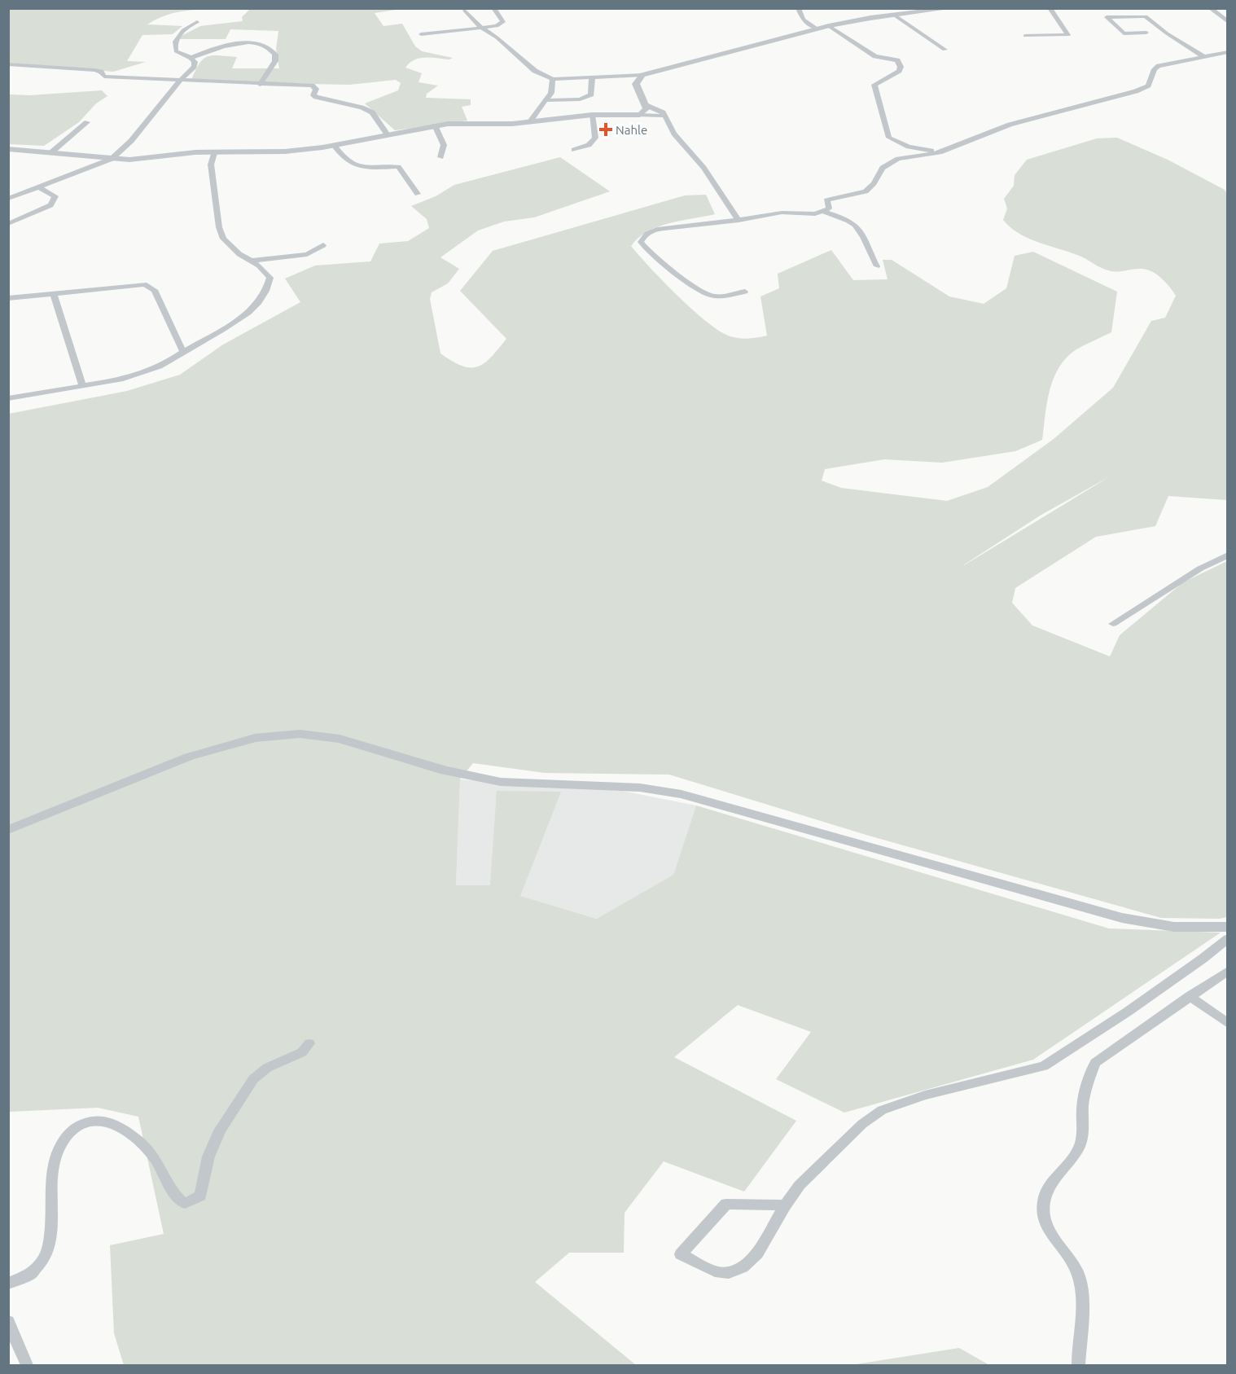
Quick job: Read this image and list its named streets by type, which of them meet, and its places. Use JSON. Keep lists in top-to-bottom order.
{
  "places": {
    "health": ["Nahle"]
  }
}
